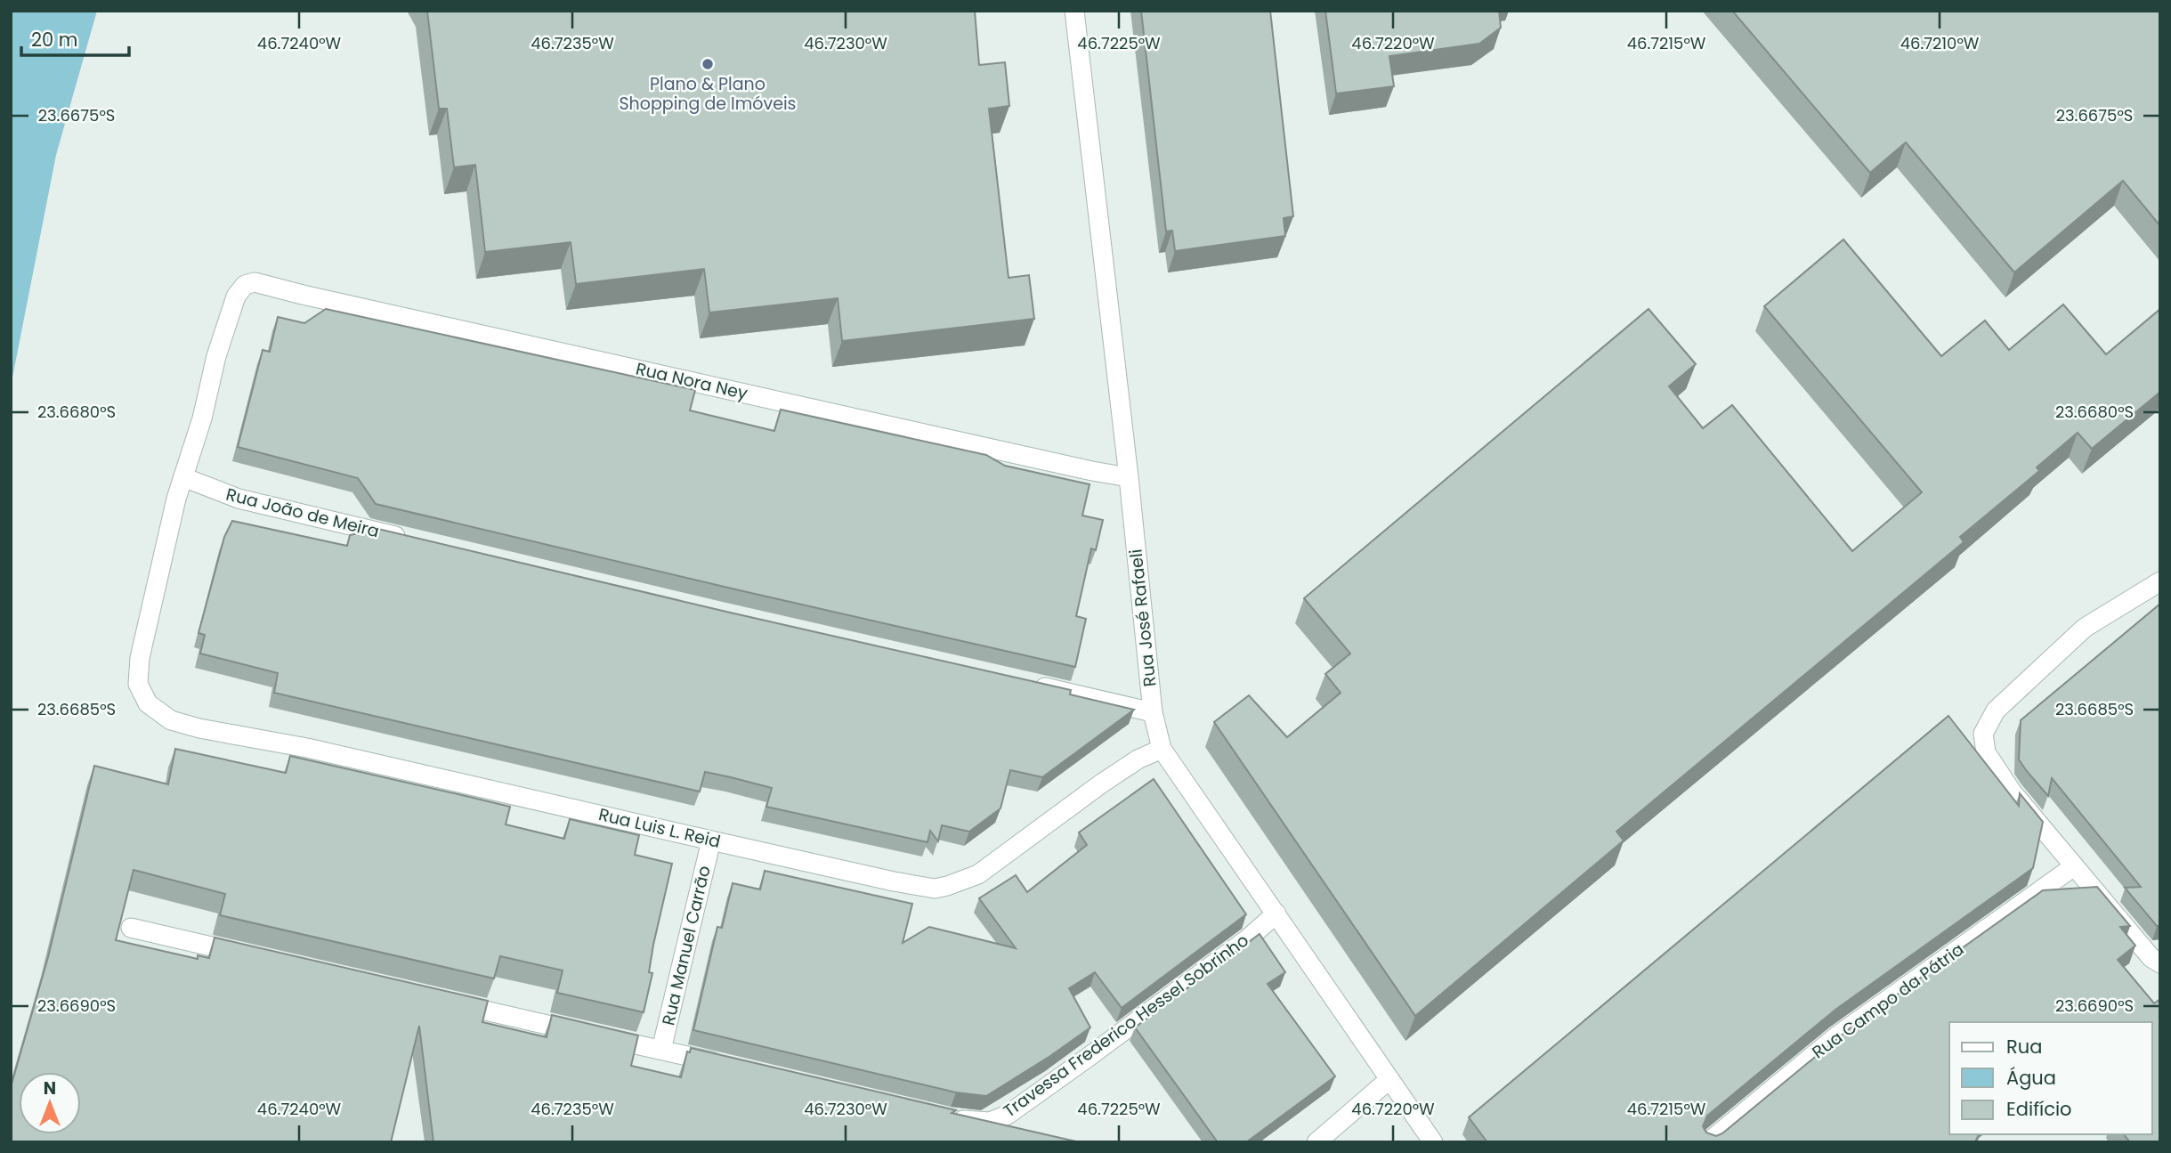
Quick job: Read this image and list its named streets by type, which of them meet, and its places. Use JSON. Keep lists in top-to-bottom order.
{
  "streets": {
    "street": [
      "Rua Nora Ney",
      "Rua João de Meira",
      "Rua José Rafaeli",
      "Rua Luis L. Reid",
      "Rua Manuel Carrão",
      "Rua Campo da Pátria",
      "Travessa Frederico Hessel Sobrinho"
    ]
  },
  "crossings": [
    ["Rua Nora Ney", "Rua João de Meira"],
    ["Rua Nora Ney", "Rua José Rafaeli"],
    ["Rua Nora Ney", "Rua Luis L. Reid"],
    ["Rua João de Meira", "Rua Luis L. Reid"],
    ["Rua José Rafaeli", "Rua Luis L. Reid"],
    ["Rua José Rafaeli", "Travessa Frederico Hessel Sobrinho"],
    ["Rua Luis L. Reid", "Rua Manuel Carrão"]
  ],
  "places": ["Plano & Plano Shopping de Imóveis"],
  "legend": ["Rua", "Água", "Edifício"],
  "scale_bar": "20 m",
  "north": "top",
  "coordinates": [
    "46.7240°W",
    "46.7235°W",
    "46.7230°W",
    "46.7225°W",
    "46.7220°W",
    "46.7215°W",
    "46.7210°W",
    "23.6675°S",
    "23.6680°S",
    "23.6685°S",
    "23.6690°S"
  ]
}
